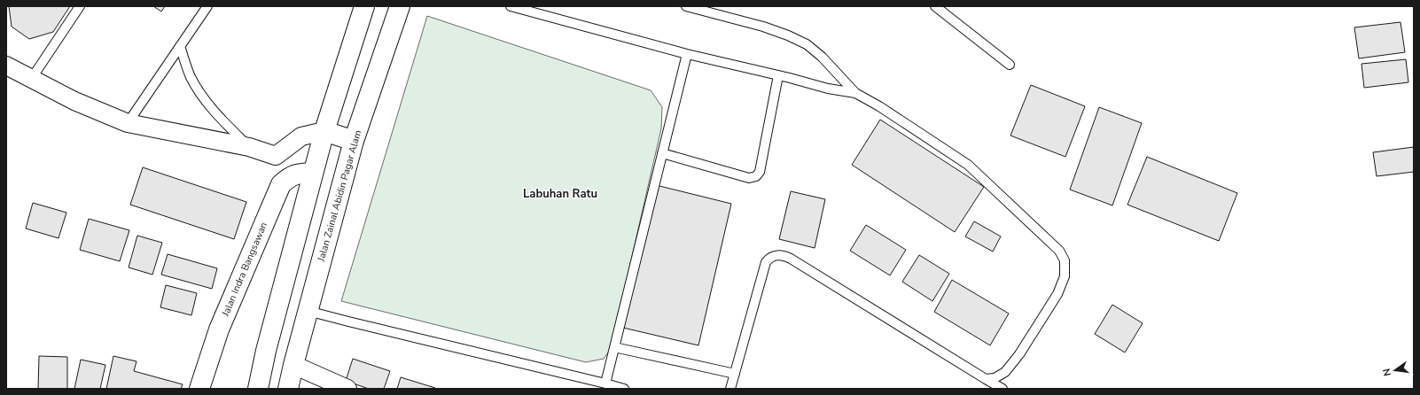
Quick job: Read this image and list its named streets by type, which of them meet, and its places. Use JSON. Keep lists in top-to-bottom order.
{
  "streets": {
    "main road": ["Jalan Zainal Abidin Pagar Alam", "Jalan Indra Bangsawan"]
  },
  "districts": ["Labuhan Ratu"],
  "north": "left"
}
